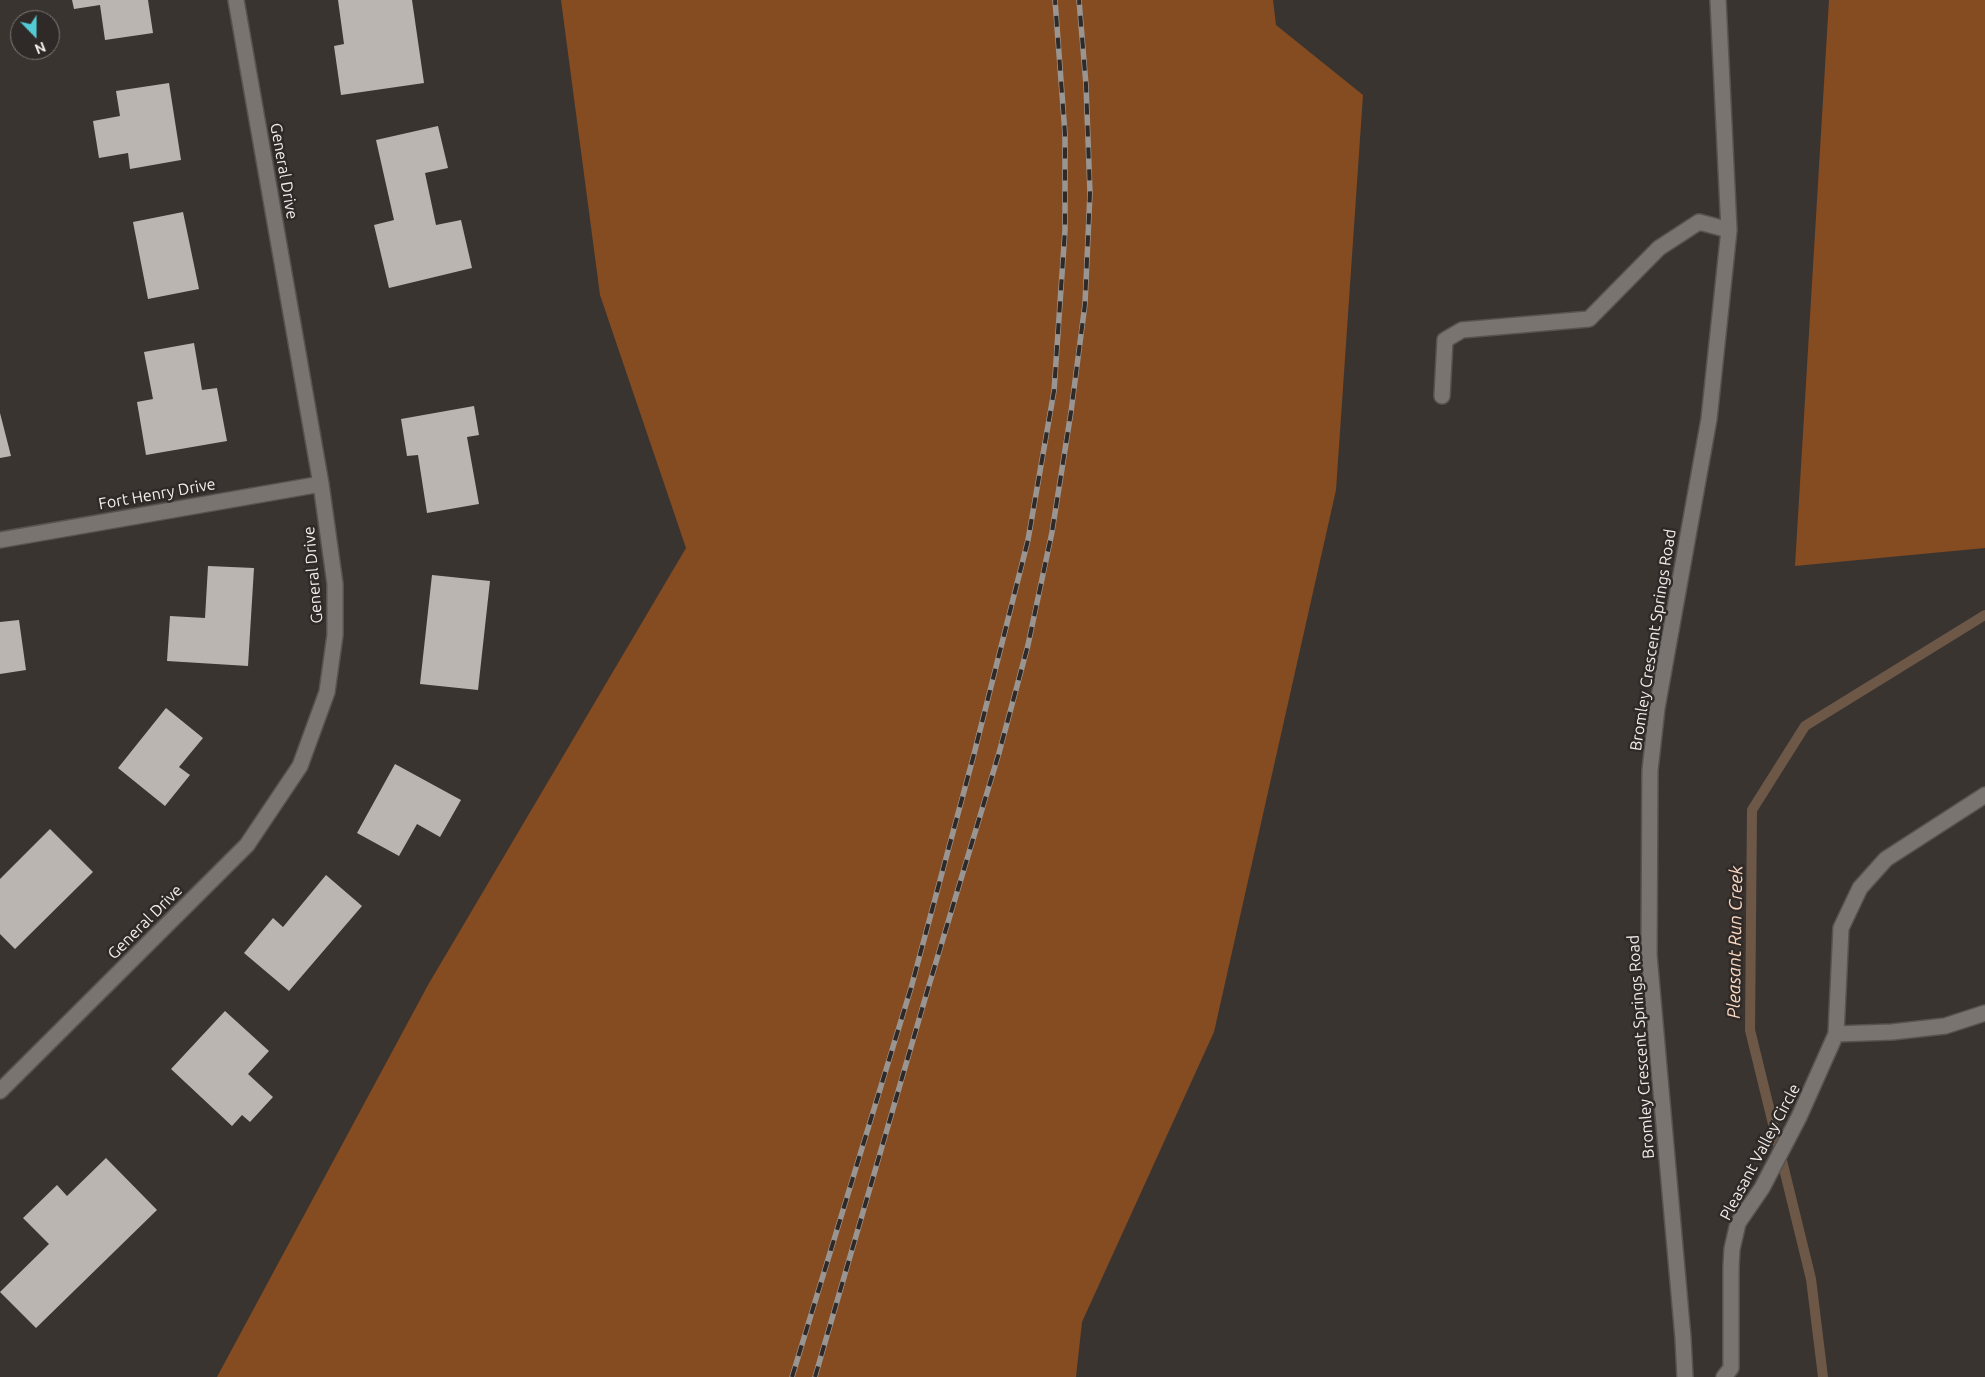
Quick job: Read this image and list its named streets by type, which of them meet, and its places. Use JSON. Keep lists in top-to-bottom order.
{
  "streets": {
    "street": [
      "General Drive",
      "Fort Henry Drive",
      "Bromley Crescent Springs Road",
      "Pleasant Valley Circle"
    ]
  },
  "crossings": [
    ["General Drive", "Fort Henry Drive"]
  ],
  "water": ["Pleasant Run Creek"],
  "north": "bottom"
}
